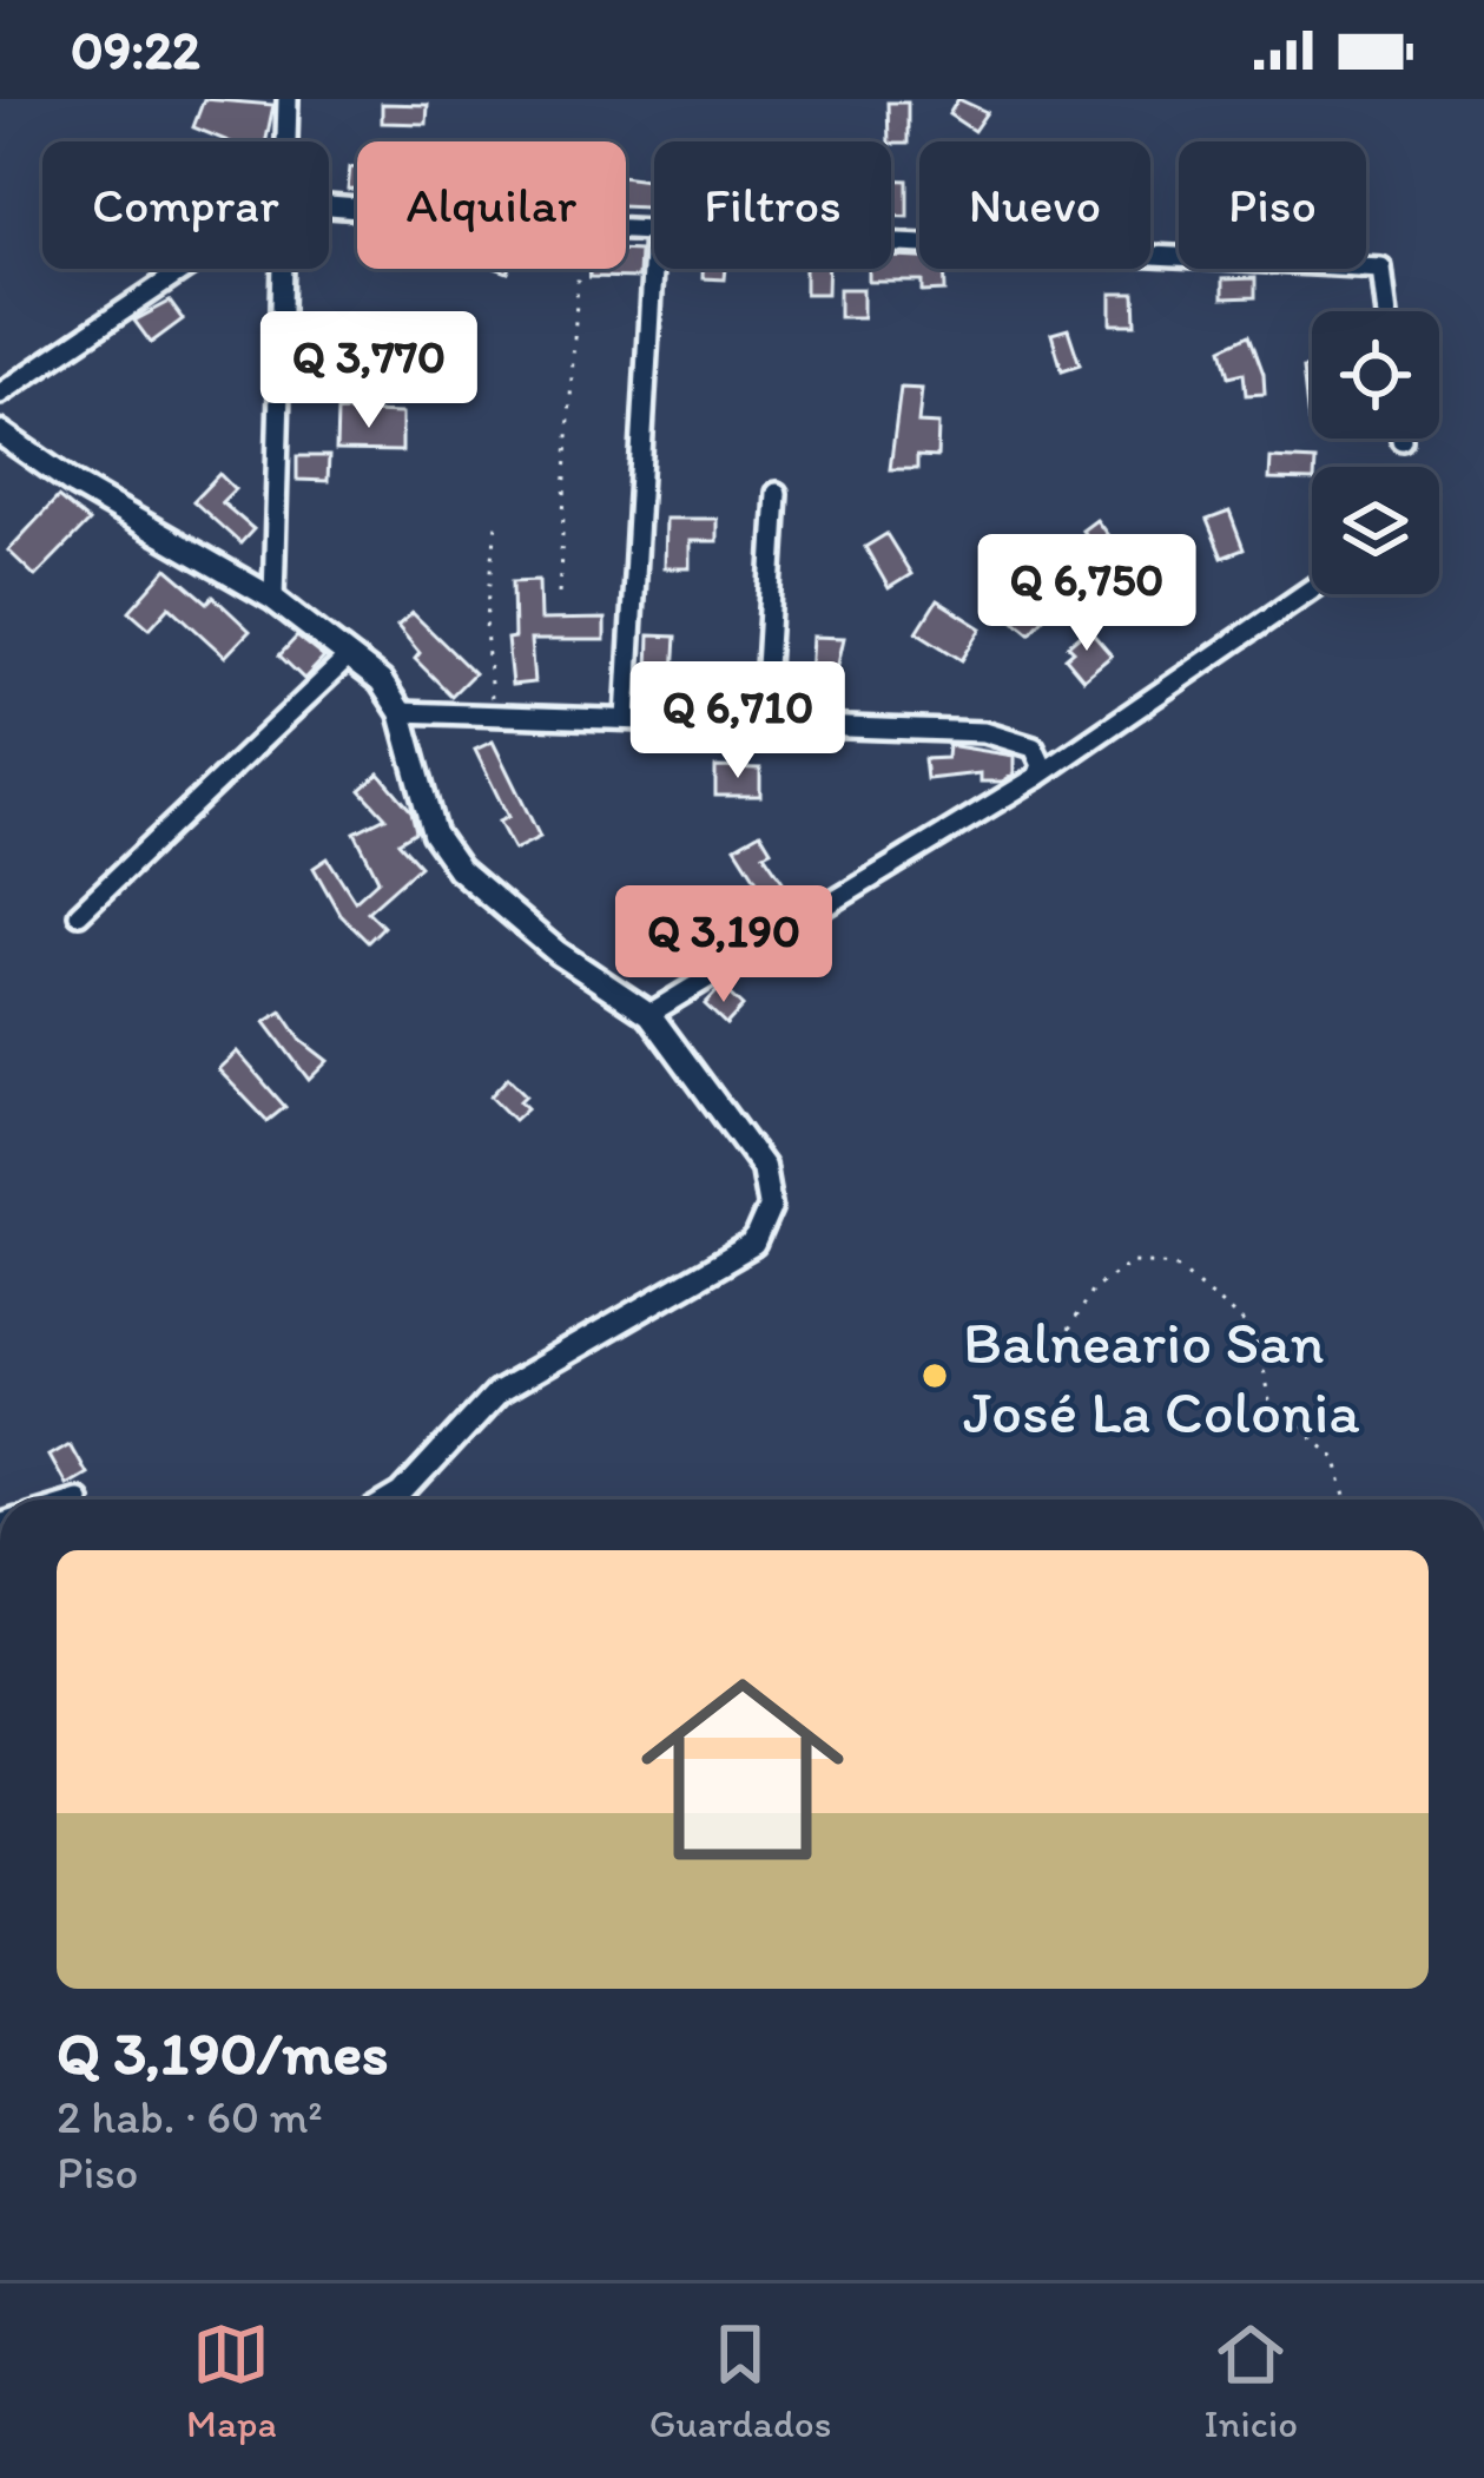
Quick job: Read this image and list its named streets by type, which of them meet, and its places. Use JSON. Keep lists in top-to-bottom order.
{
  "places": ["Balneario San José La Colonia"],
  "page": {
    "status": "09:22",
    "chip": [
      "Comprar",
      "Alquilar",
      "Filtros",
      "Nuevo",
      "Piso"
    ],
    "price": [
      "Q 3,770",
      "Q 6,750",
      "Q 6,710",
      "Q 3,190"
    ],
    "list": [
      {
        "name": "Q 3,190/mes",
        "note": "2 hab. · 60 m² · Piso"
      }
    ],
    "tabs": ["Mapa", "Guardados", "Inicio"]
  }
}
